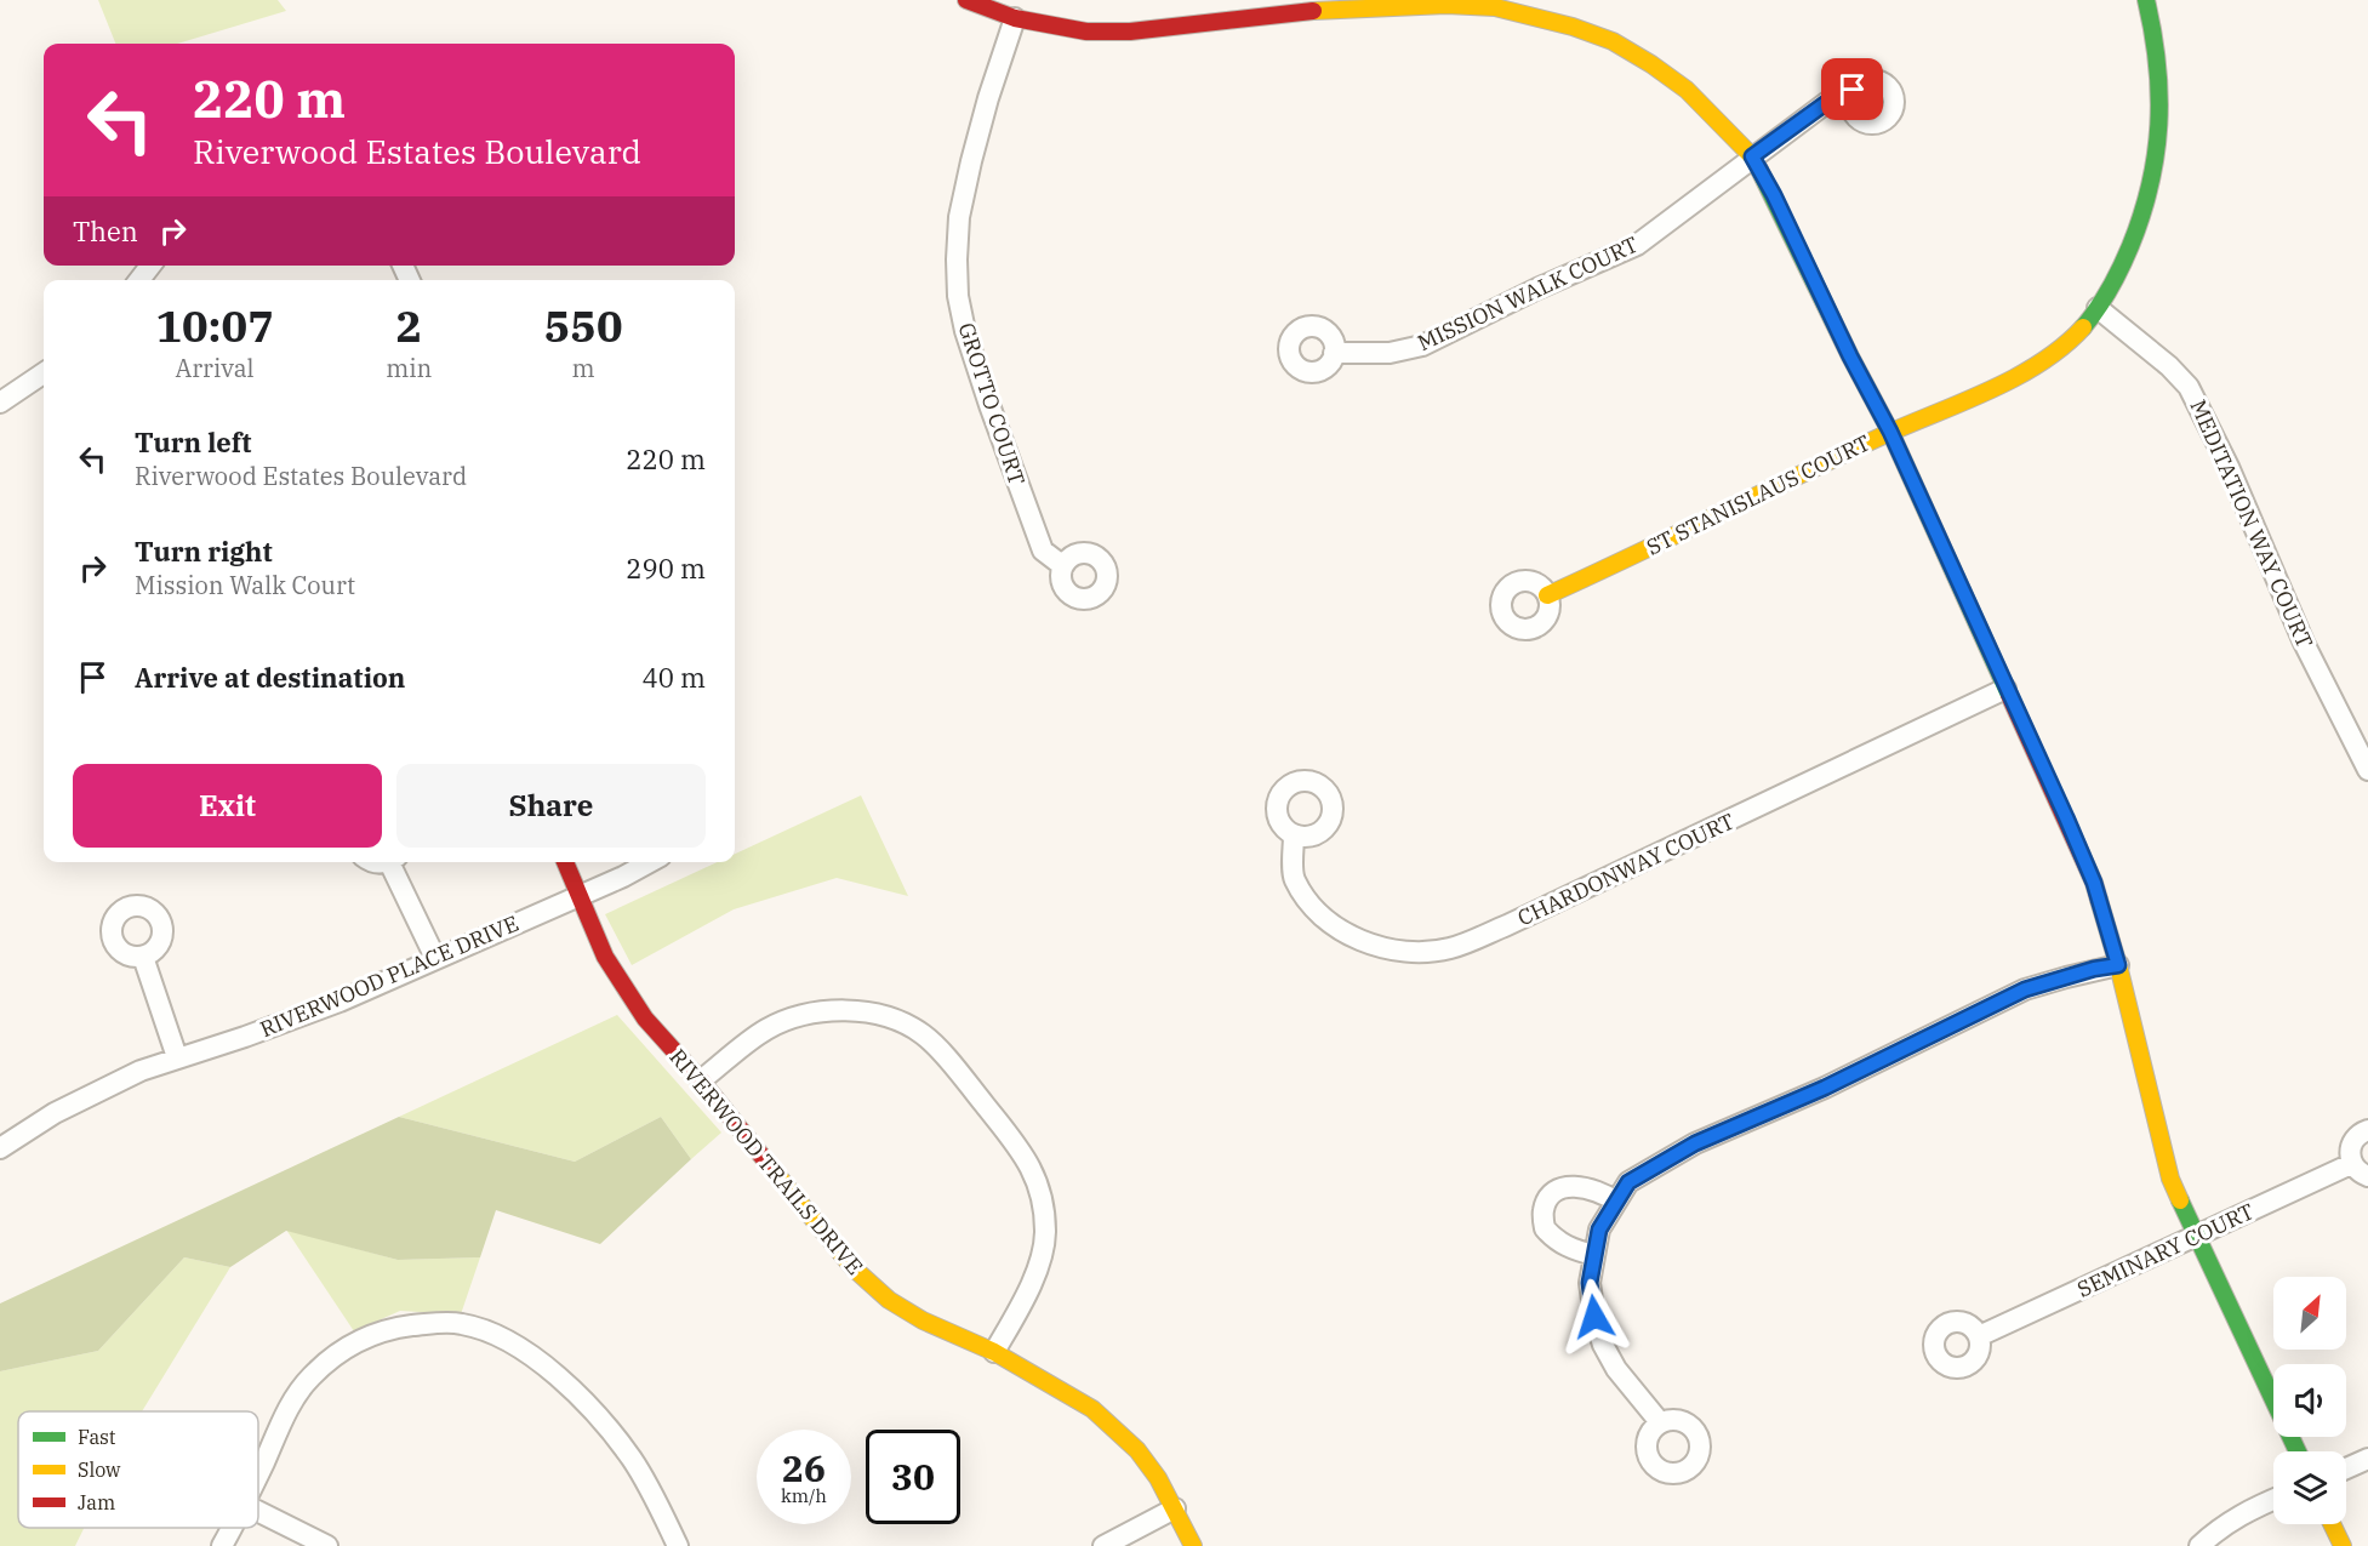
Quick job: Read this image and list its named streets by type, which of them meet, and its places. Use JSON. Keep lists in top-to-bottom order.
{
  "streets": {
    "street": [
      "MISSION WALK COURT",
      "GROTTO COURT",
      "ST STANISLAUS COURT",
      "MEDITATION WAY COURT",
      "CHARDONWAY COURT",
      "RIVERWOOD PLACE DRIVE",
      "RIVERWOOD TRAILS DRIVE",
      "SEMINARY COURT"
    ]
  },
  "crossings": [
    ["ST STANISLAUS COURT", "MEDITATION WAY COURT"],
    ["RIVERWOOD PLACE DRIVE", "RIVERWOOD TRAILS DRIVE"]
  ],
  "legend": ["Fast", "Slow", "Jam"],
  "north": "top right",
  "page": {
    "turn": ["220 m", "Riverwood Estates Boulevard"],
    "then": "Then",
    "eta": [
      "10:07",
      "Arrival",
      "2",
      "min",
      "550",
      "m"
    ],
    "list": [
      {
        "name": "Turn left",
        "note": "Riverwood Estates Boulevard",
        "value": "220 m"
      },
      {
        "name": "Turn right",
        "note": "Mission Walk Court",
        "value": "290 m"
      },
      {
        "name": "Arrive at destination",
        "value": "40 m"
      }
    ],
    "buttons": ["Exit", "Share"],
    "speed": "26 km/h",
    "limit": "30"
  }
}
